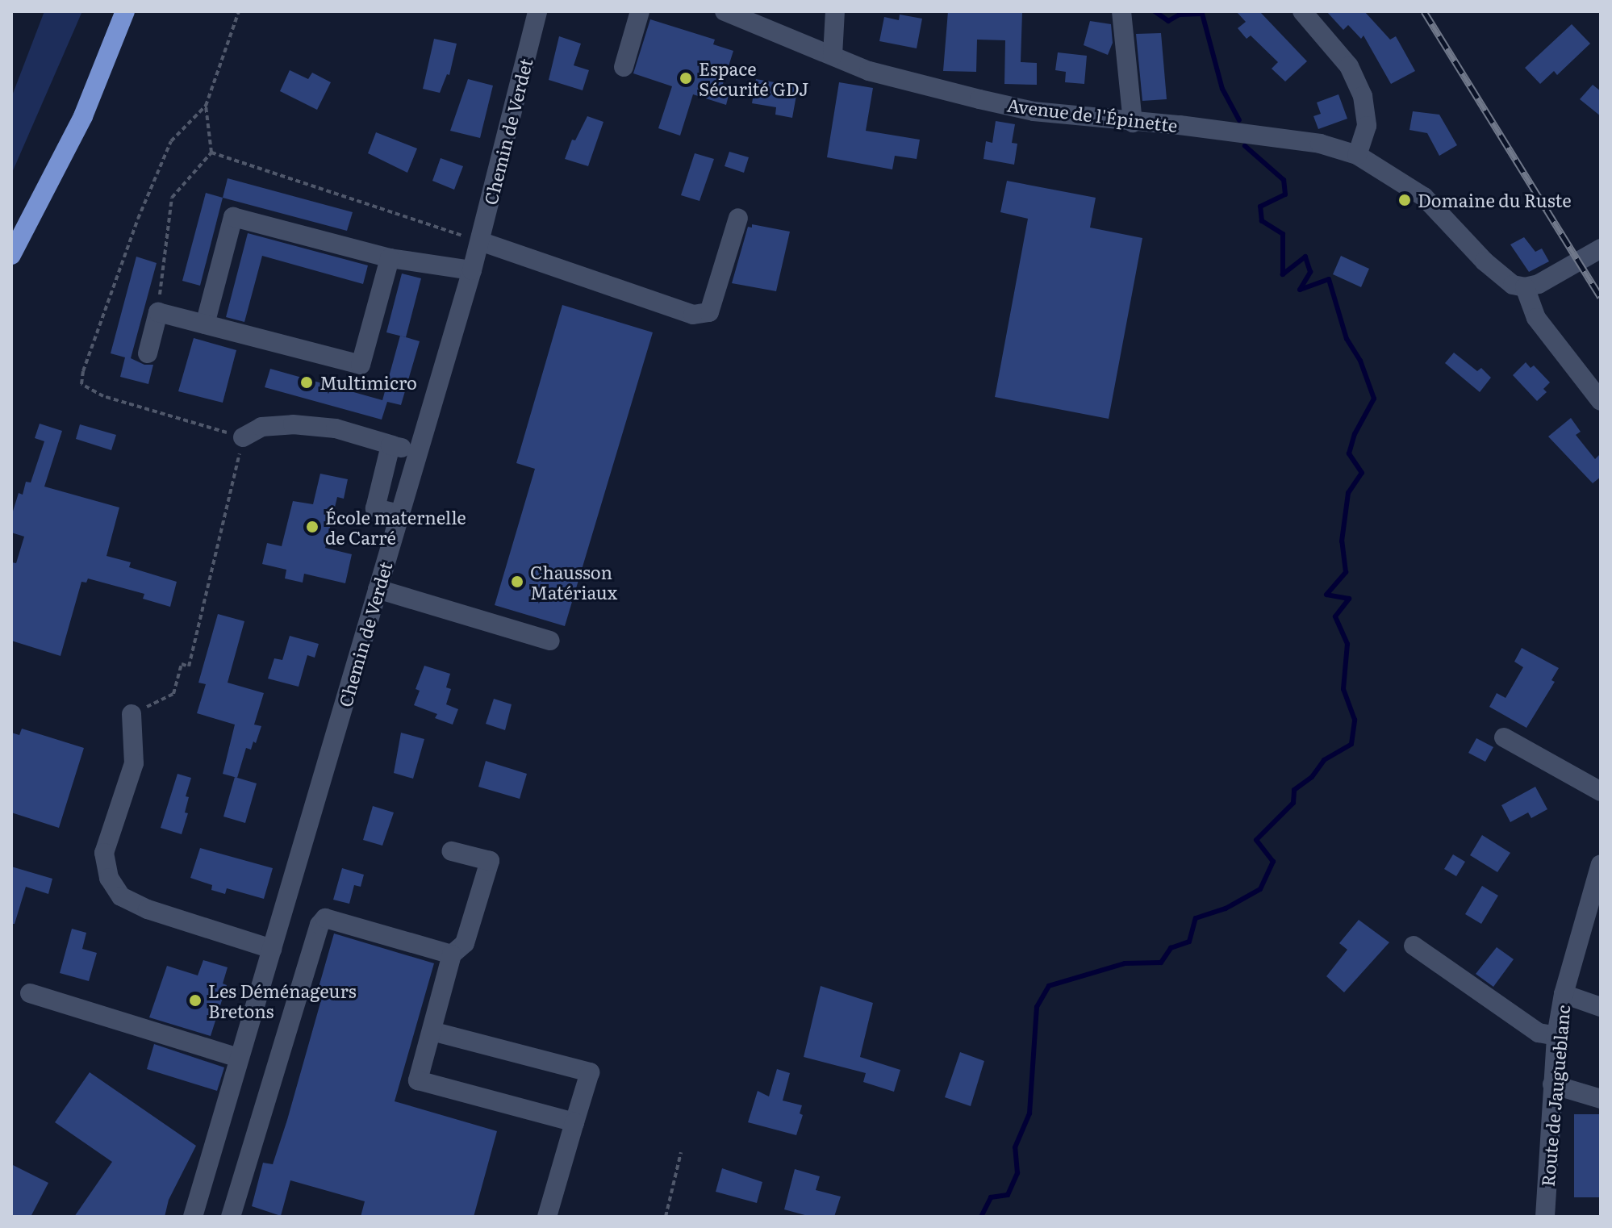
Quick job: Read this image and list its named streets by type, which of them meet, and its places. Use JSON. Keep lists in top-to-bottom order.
{
  "streets": {
    "street": ["Avenue de l'Épinette", "Chemin de Verdet", "Route de Jaugueblanc"]
  },
  "places": [
    "Espace Sécurité GDJ",
    "Domaine du Ruste",
    "Multimicro",
    "École maternelle de Carré",
    "Chausson Matériaux",
    "Les Déménageurs Bretons"
  ]
}
